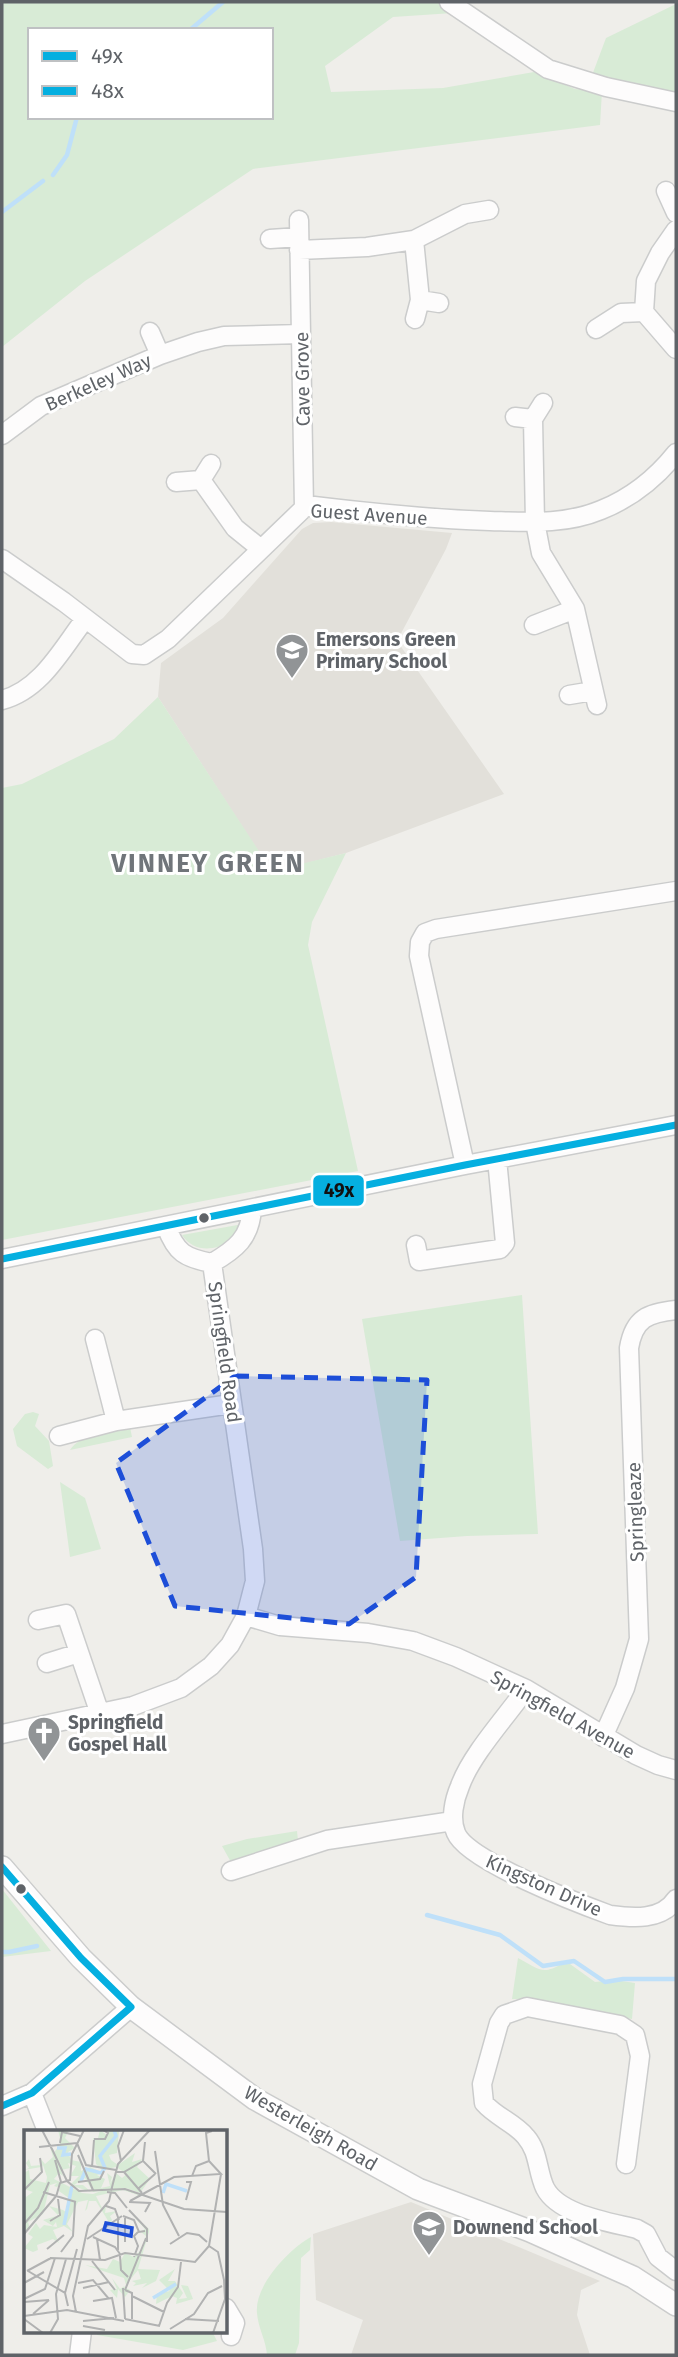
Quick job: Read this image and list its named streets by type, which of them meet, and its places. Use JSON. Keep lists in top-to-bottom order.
{
  "streets": {
    "street": [
      "Cave Grove",
      "Berkeley Way",
      "Guest Avenue",
      "Springfield Road",
      "Springleaze",
      "Springfield Avenue",
      "Kingston Drive",
      "Westerleigh Road"
    ]
  },
  "crossings": [
    ["Cave Grove", "Berkeley Way"],
    ["Cave Grove", "Guest Avenue"],
    ["Springfield Road", "Springfield Avenue"],
    ["Springleaze", "Springfield Avenue"]
  ],
  "districts": ["VINNEY GREEN"],
  "places": {
    "school or university": ["Emersons Green Primary School", "Downend School"],
    "church": ["Springfield Gospel Hall"]
  },
  "lines": ["transit line 49x", "transit line 48x"],
  "legend": ["49x", "48x"]
}
